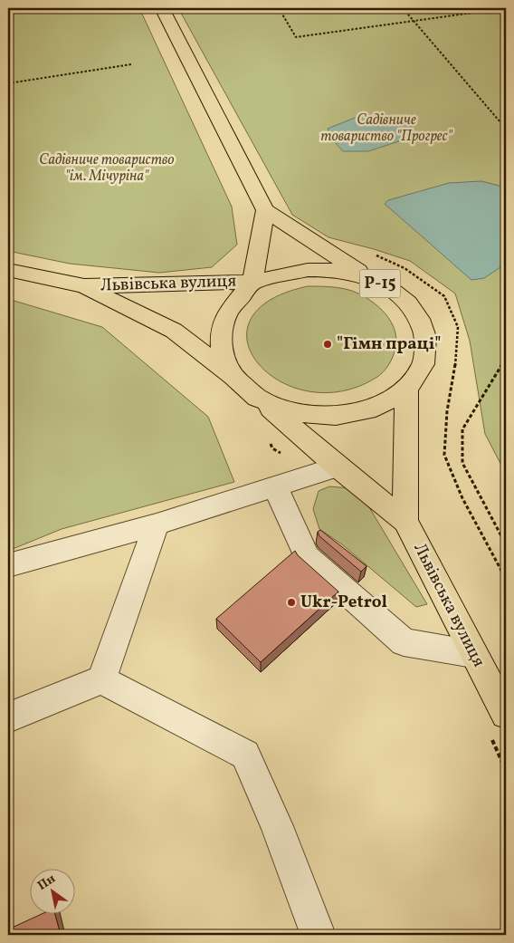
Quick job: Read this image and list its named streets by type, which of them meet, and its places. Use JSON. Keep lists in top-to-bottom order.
{
  "streets": {
    "main road": ["Львівська вулиця", "Р-15"]
  },
  "crossings": [
    ["Львівська вулиця", "Р-15"]
  ],
  "parks": ["Садівниче товариство \"Прогрес\"", "Садівниче товариство \"ім. Мічуріна\""],
  "places": ["\"Гімн праці\"", "Ukr-Petrol"],
  "north": "top left"
}
